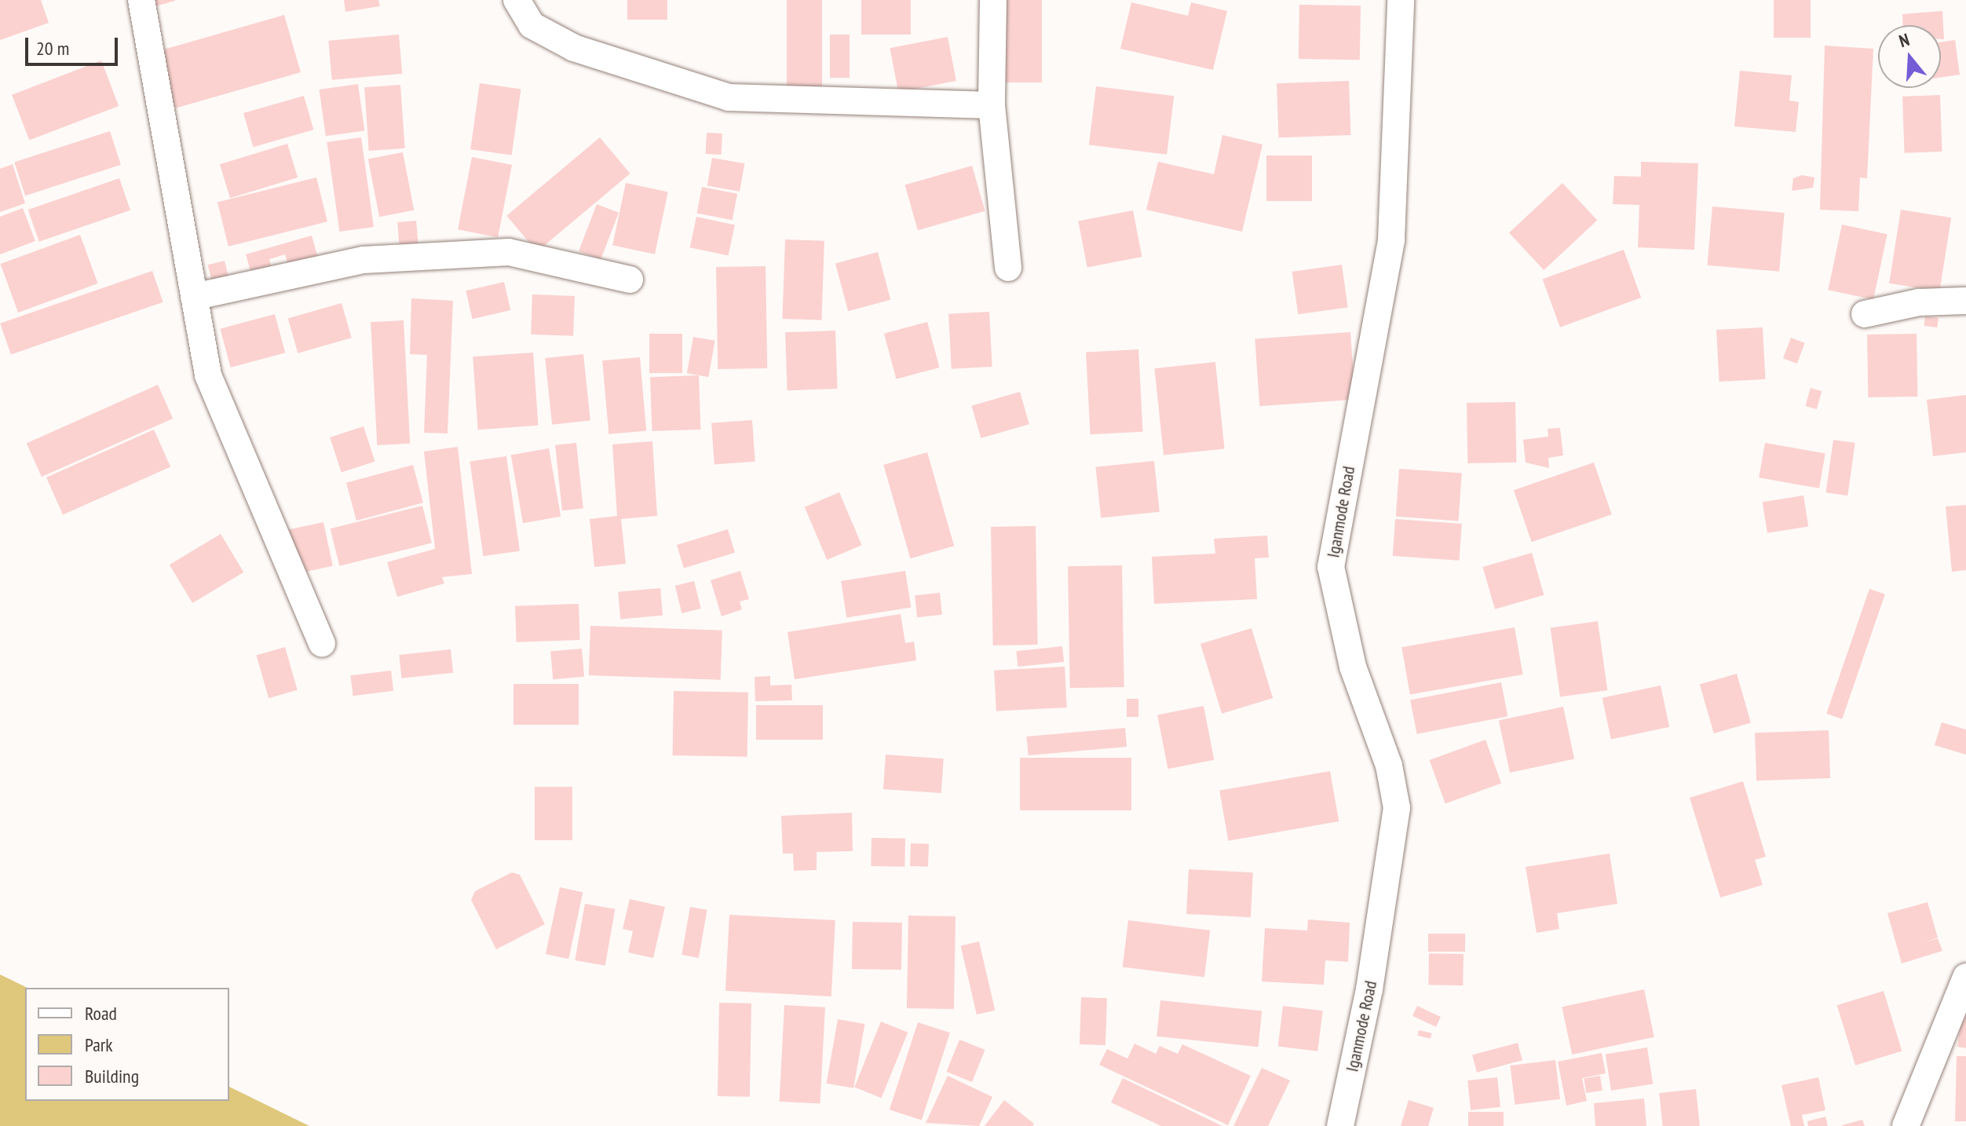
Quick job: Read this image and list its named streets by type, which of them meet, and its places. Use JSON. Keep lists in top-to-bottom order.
{
  "streets": {
    "street": ["Iganmode Road"]
  },
  "legend": ["Road", "Park", "Building"],
  "scale_bar": "20 m",
  "north": "top"
}
